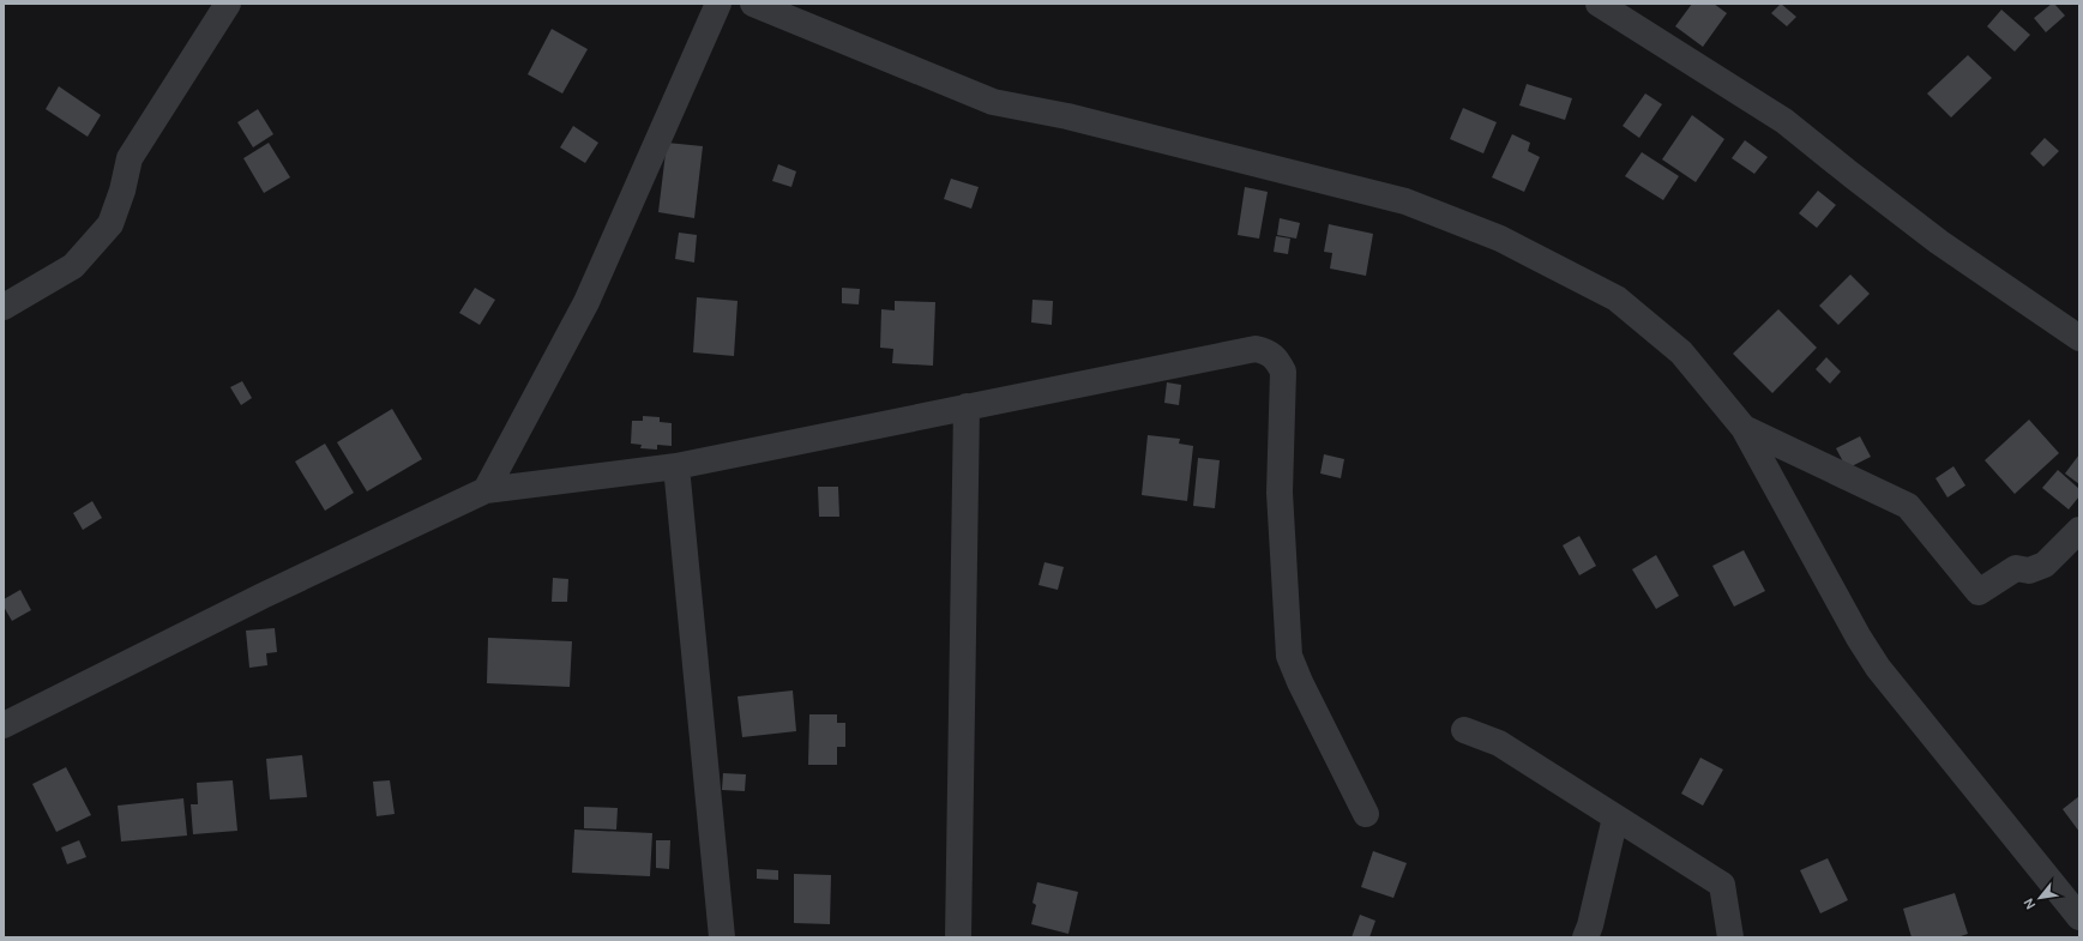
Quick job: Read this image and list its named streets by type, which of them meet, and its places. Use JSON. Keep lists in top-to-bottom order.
{
  "north": "bottom left"
}
